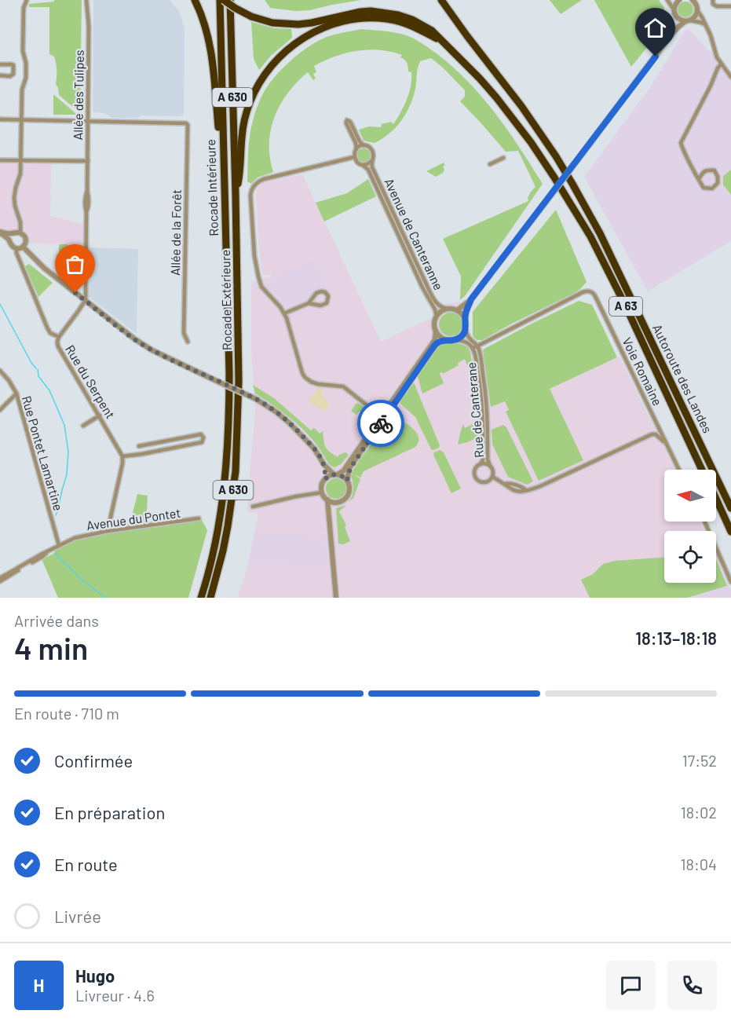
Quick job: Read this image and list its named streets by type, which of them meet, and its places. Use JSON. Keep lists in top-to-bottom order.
{
  "streets": {
    "highway": [
      "A 630",
      "Rocade Intérieure",
      "Rocade Extérieure",
      "A 63",
      "Autoroute des Landes"
    ],
    "street": [
      "Allée des Tulipes",
      "Allée de la Forêt",
      "Avenue de Canteranne",
      "Voie Romaine",
      "Rue du Serpent",
      "Rue de Canterane",
      "Rue Pontet Lamartine",
      "Avenue du Pontet"
    ]
  },
  "crossings": [
    ["Allée des Tulipes", "Allée de la Forêt"],
    ["Avenue de Canteranne", "Rue de Canterane"],
    ["Voie Romaine", "Rue de Canterane"],
    ["Rue Pontet Lamartine", "Avenue du Pontet"]
  ],
  "north": "left",
  "page": {
    "heading": ["4 min", "Arrivée dans", "18:13–18:18"],
    "panel": ["Hugo", "Livreur · 4.6"],
    "bar": "En route · 710 m",
    "list": [
      ["Confirmée", "17:52"],
      ["En préparation", "18:02"],
      ["En route", "18:04"],
      "Livrée"
    ],
    "round": "H"
  }
}
